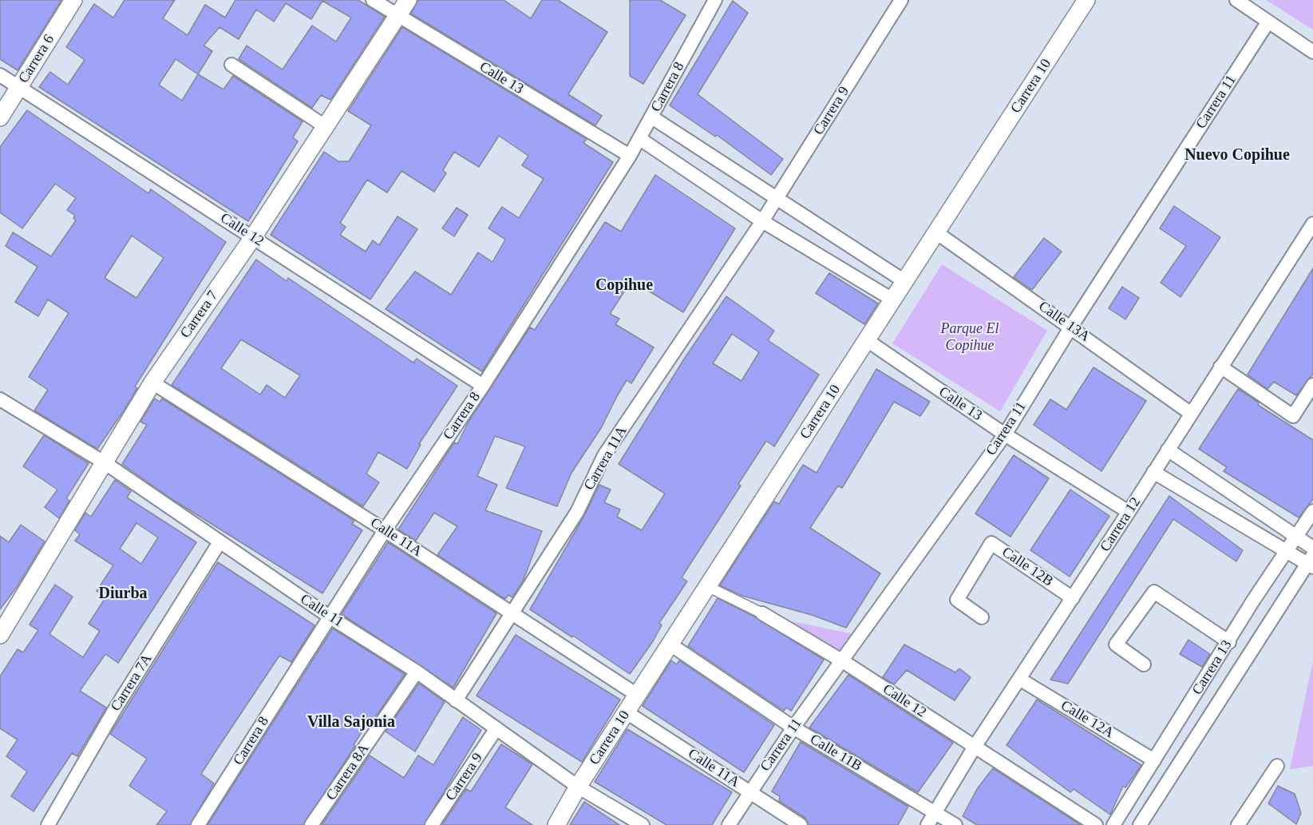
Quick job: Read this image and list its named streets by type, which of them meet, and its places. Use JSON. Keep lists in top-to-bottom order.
{
  "streets": {
    "street": [
      "Carrera 6",
      "Calle 13",
      "Carrera 10",
      "Carrera 8",
      "Carrera 11",
      "Carrera 9",
      "Calle 12",
      "Carrera 7",
      "Calle 13A",
      "Carrera 11A",
      "Carrera 12",
      "Calle 11A",
      "Calle 12B",
      "Calle 11",
      "Carrera 13",
      "Carrera 7A",
      "Calle 12A",
      "Calle 11B",
      "Carrera 8A"
    ]
  },
  "crossings": [
    ["Carrera 6", "Calle 12"],
    ["Calle 13", "Carrera 10"],
    ["Calle 13", "Carrera 8"],
    ["Calle 13", "Carrera 11"],
    ["Calle 13", "Carrera 7"],
    ["Calle 13", "Carrera 12"],
    ["Carrera 10", "Calle 12"],
    ["Carrera 10", "Calle 13A"],
    ["Carrera 10", "Calle 11A"],
    ["Carrera 10", "Calle 11"],
    ["Carrera 10", "Calle 11B"],
    ["Carrera 8", "Calle 12"],
    ["Carrera 8", "Calle 11A"],
    ["Carrera 8", "Calle 11"],
    ["Carrera 11", "Calle 12"],
    ["Carrera 11", "Calle 13A"],
    ["Carrera 11", "Calle 11A"],
    ["Carrera 11", "Calle 11B"],
    ["Carrera 9", "Carrera 11A"],
    ["Carrera 9", "Calle 11"],
    ["Calle 12", "Carrera 7"],
    ["Calle 12", "Carrera 12"],
    ["Carrera 7", "Calle 11A"],
    ["Carrera 7", "Calle 11"],
    ["Calle 13A", "Carrera 12"],
    ["Carrera 11A", "Calle 11A"],
    ["Carrera 11A", "Calle 11"],
    ["Carrera 12", "Calle 12B"],
    ["Carrera 12", "Calle 12A"],
    ["Carrera 12", "Calle 11B"],
    ["Calle 11", "Carrera 7A"],
    ["Calle 11", "Carrera 8A"],
    ["Carrera 13", "Calle 12A"]
  ],
  "districts": [
    "Nuevo Copihue",
    "Copihue",
    "Diurba",
    "Villa Sajonia"
  ],
  "parks": ["Parque El Copihue"]
}
